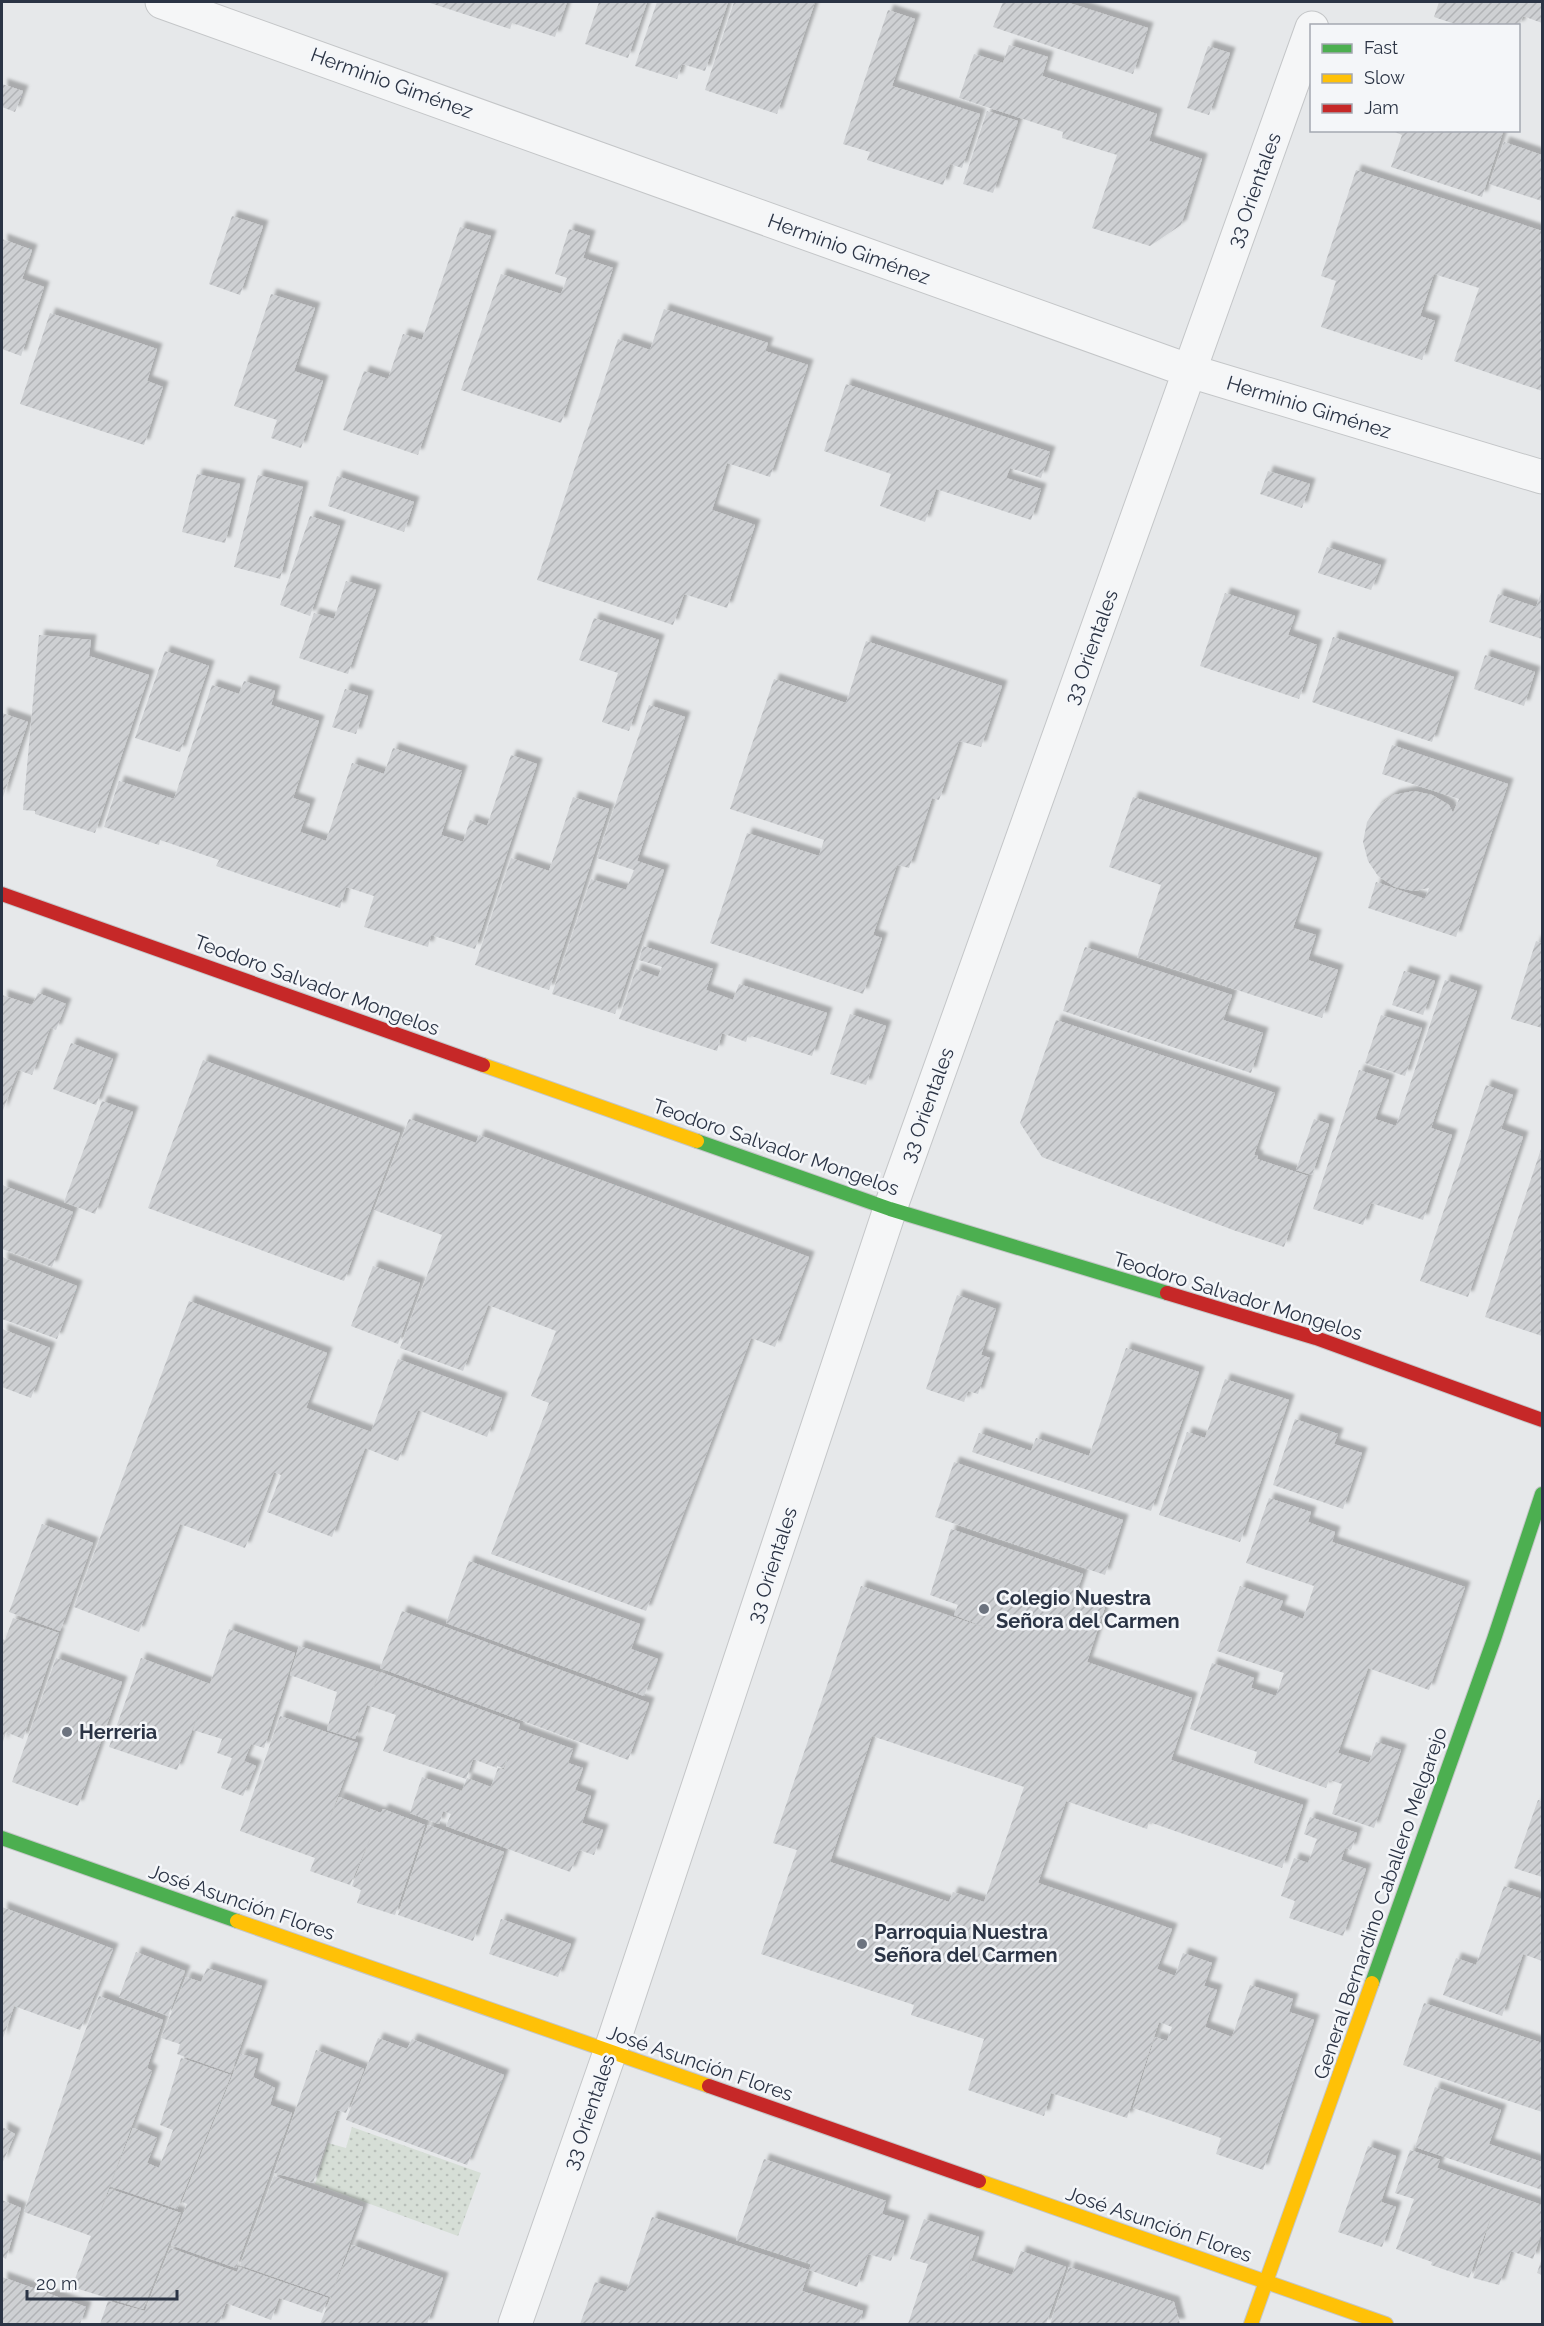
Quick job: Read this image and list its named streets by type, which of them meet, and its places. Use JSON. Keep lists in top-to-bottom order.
{
  "streets": {
    "street": [
      "Herminio Giménez",
      "33 Orientales",
      "Teodoro Salvador Mongelos",
      "José Asunción Flores",
      "General Bernardino Caballero Melgarejo"
    ]
  },
  "crossings": [
    ["Herminio Giménez", "33 Orientales"],
    ["33 Orientales", "Teodoro Salvador Mongelos"],
    ["33 Orientales", "José Asunción Flores"],
    ["José Asunción Flores", "General Bernardino Caballero Melgarejo"]
  ],
  "places": ["Colegio Nuestra Señora del Carmen", "Herreria", "Parroquia Nuestra Señora del Carmen"],
  "legend": ["Fast", "Slow", "Jam"],
  "scale_bar": "20 m"
}
